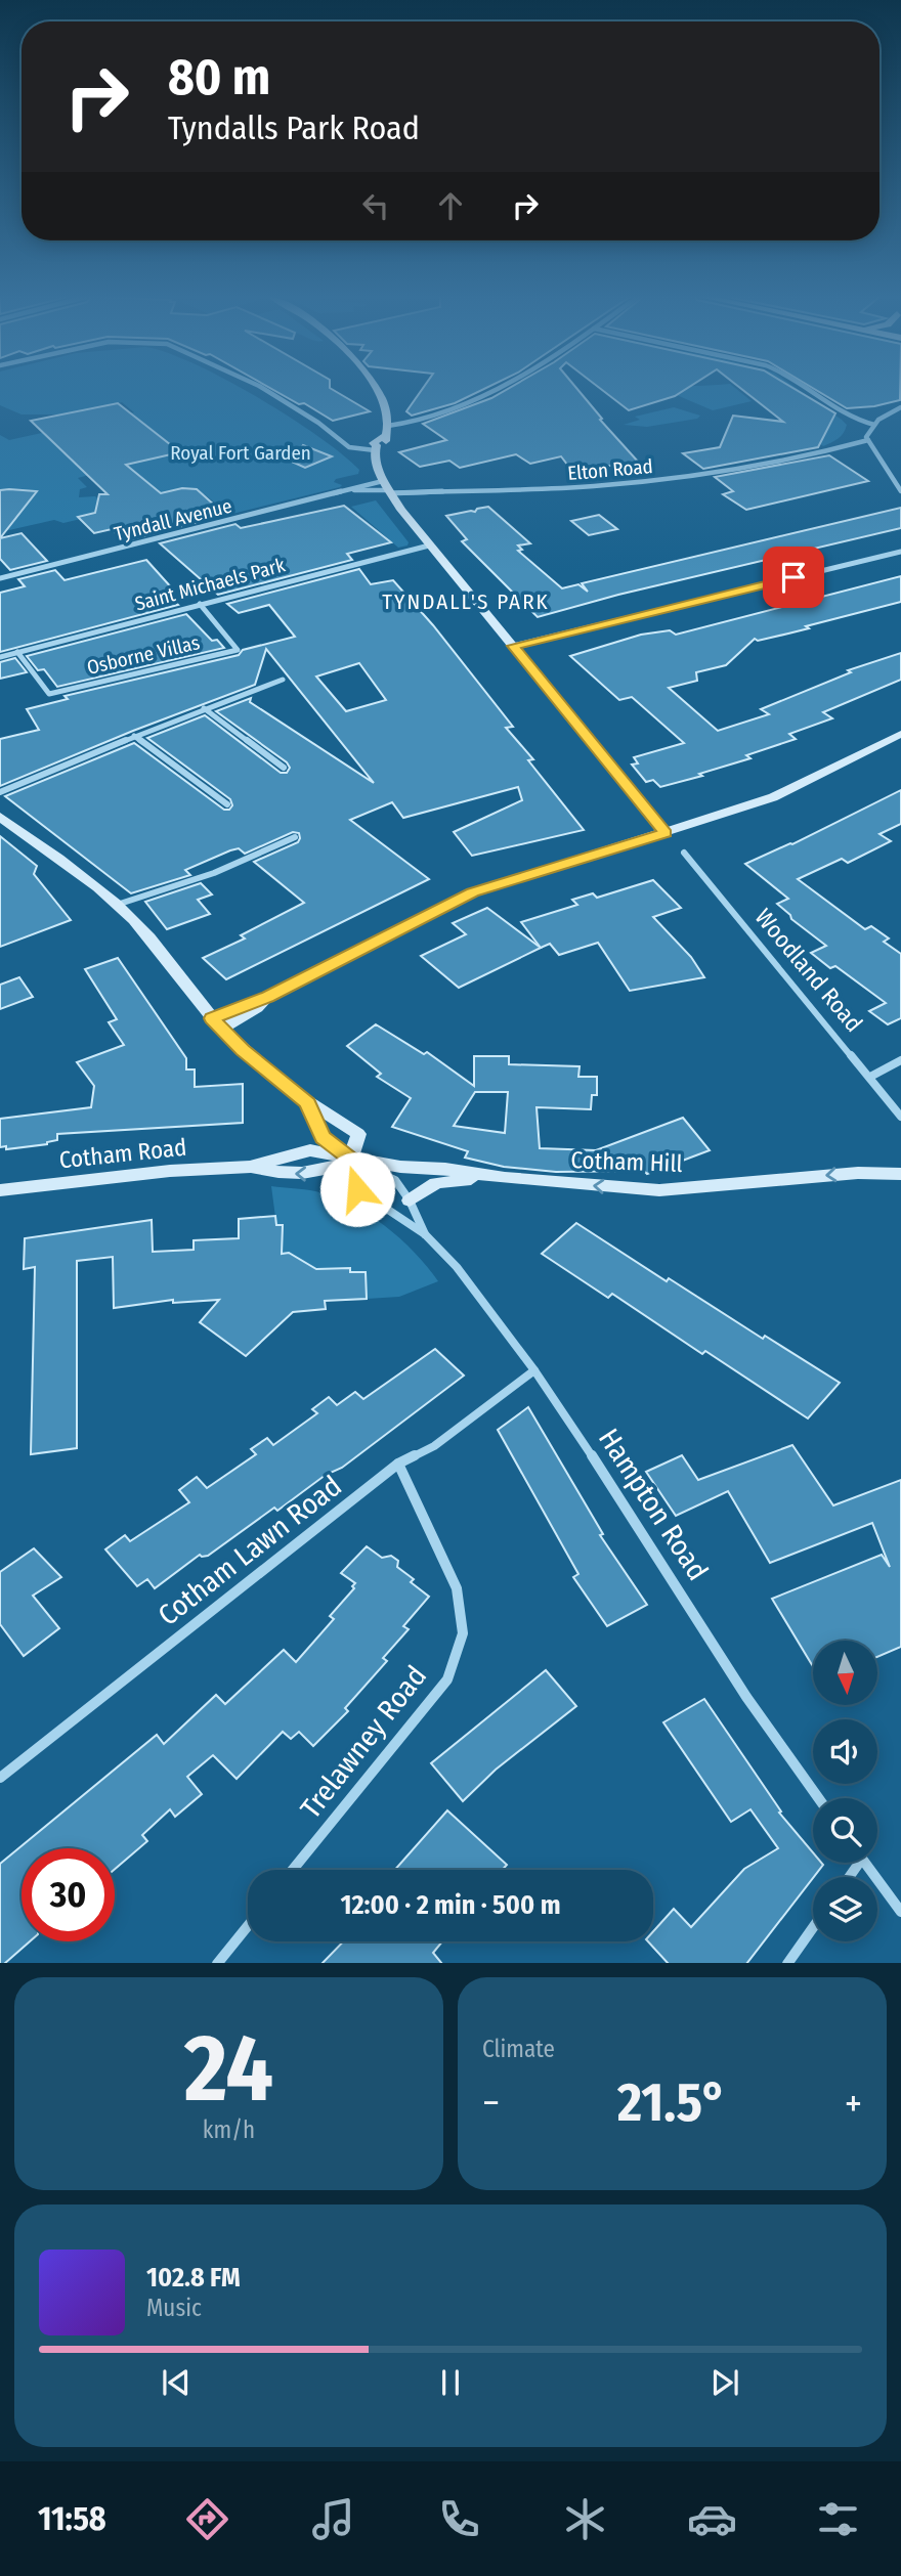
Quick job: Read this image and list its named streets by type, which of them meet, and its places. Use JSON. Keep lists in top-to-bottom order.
{
  "streets": {
    "street": [
      "Elton Road",
      "Tyndall Avenue",
      "Saint Michaels Park",
      "Osborne Villas",
      "Woodland Road",
      "Cotham Road",
      "Cotham Hill",
      "Hampton Road",
      "Cotham Lawn Road",
      "Trelawney Road"
    ]
  },
  "crossings": [
    ["Elton Road", "Tyndall Avenue"],
    ["Saint Michaels Park", "Osborne Villas"],
    ["Cotham Road", "Cotham Hill"],
    ["Cotham Road", "Hampton Road"],
    ["Cotham Hill", "Hampton Road"],
    ["Hampton Road", "Cotham Lawn Road"],
    ["Cotham Lawn Road", "Trelawney Road"]
  ],
  "one_way": ["Cotham Hill"],
  "districts": ["TYNDALL'S PARK"],
  "parks": ["Royal Fort Garden"],
  "north": "bottom",
  "page": {
    "turn": ["80 m", "Tyndalls Park Road"],
    "limit": "30",
    "trip": "12:00 · 2 min · 500 m",
    "tile": [
      ["24", "km/h"],
      "Climate"
    ],
    "heat": ["−", "21.5°", "+"],
    "song": ["102.8 FM", "Music"],
    "tabs": "11:58"
  }
}
